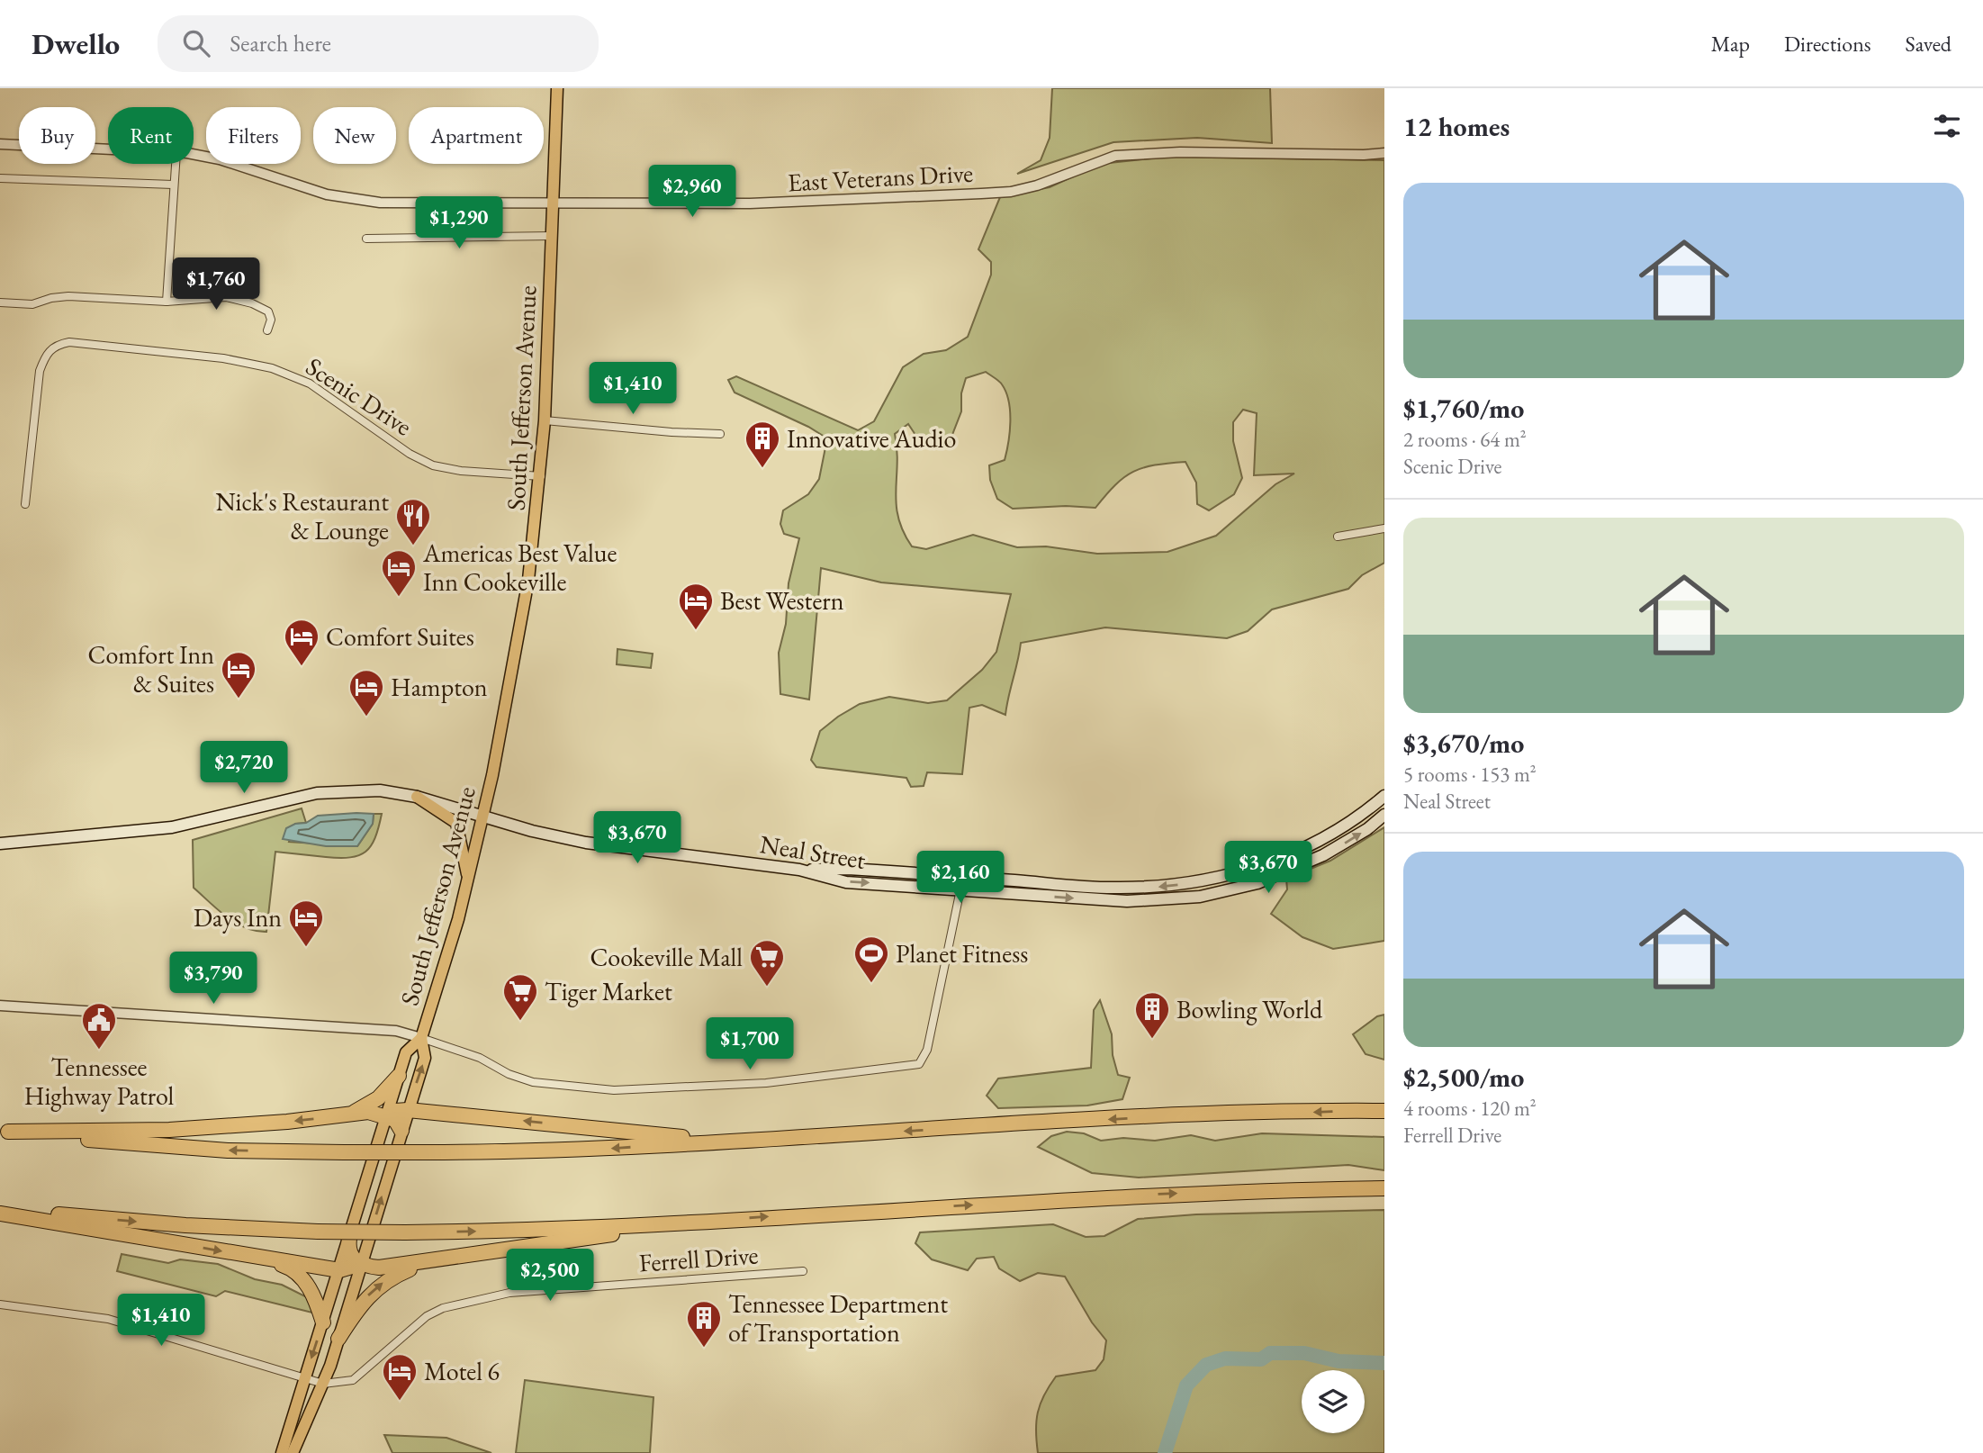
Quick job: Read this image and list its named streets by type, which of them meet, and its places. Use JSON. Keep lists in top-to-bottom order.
{
  "streets": {
    "main road": ["South Jefferson Avenue", "Neal Street"],
    "street": ["East Veterans Drive", "Scenic Drive", "Ferrell Drive"]
  },
  "crossings": [
    ["East Veterans Drive", "South Jefferson Avenue"],
    ["Scenic Drive", "South Jefferson Avenue"],
    ["South Jefferson Avenue", "Neal Street"],
    ["South Jefferson Avenue", "Ferrell Drive"]
  ],
  "places": {
    "building": ["Innovative Audio", "Bowling World", "Tennessee Department of Transportation"],
    "restaurant": ["Nick's Restaurant & Lounge"],
    "hotel": [
      "Americas Best Value Inn Cookeville",
      "Best Western",
      "Comfort Suites",
      "Comfort Inn & Suites",
      "Hampton",
      "Days Inn",
      "Motel 6"
    ],
    "sports": ["Planet Fitness"],
    "supermarket": ["Cookeville Mall", "Tiger Market"],
    "public building": ["Tennessee Highway Patrol"]
  },
  "page": {
    "header": "Dwello",
    "search": "Search here",
    "nav": ["Map", "Directions", "Saved"],
    "heading": "12 homes",
    "chip": [
      "Buy",
      "Rent",
      "Filters",
      "New",
      "Apartment"
    ],
    "list": [
      {
        "name": "$1,760/mo",
        "note": "2 rooms · 64 m² · Scenic Drive"
      },
      {
        "name": "$3,670/mo",
        "note": "5 rooms · 153 m² · Neal Street"
      },
      {
        "name": "$2,500/mo",
        "note": "4 rooms · 120 m² · Ferrell Drive"
      }
    ],
    "price": [
      "$2,960",
      "$1,290",
      "$1,760",
      "$1,410",
      "$2,720",
      "$3,670",
      "$3,670",
      "$2,160",
      "$3,790",
      "$1,700",
      "$2,500",
      "$1,410"
    ]
  }
}
